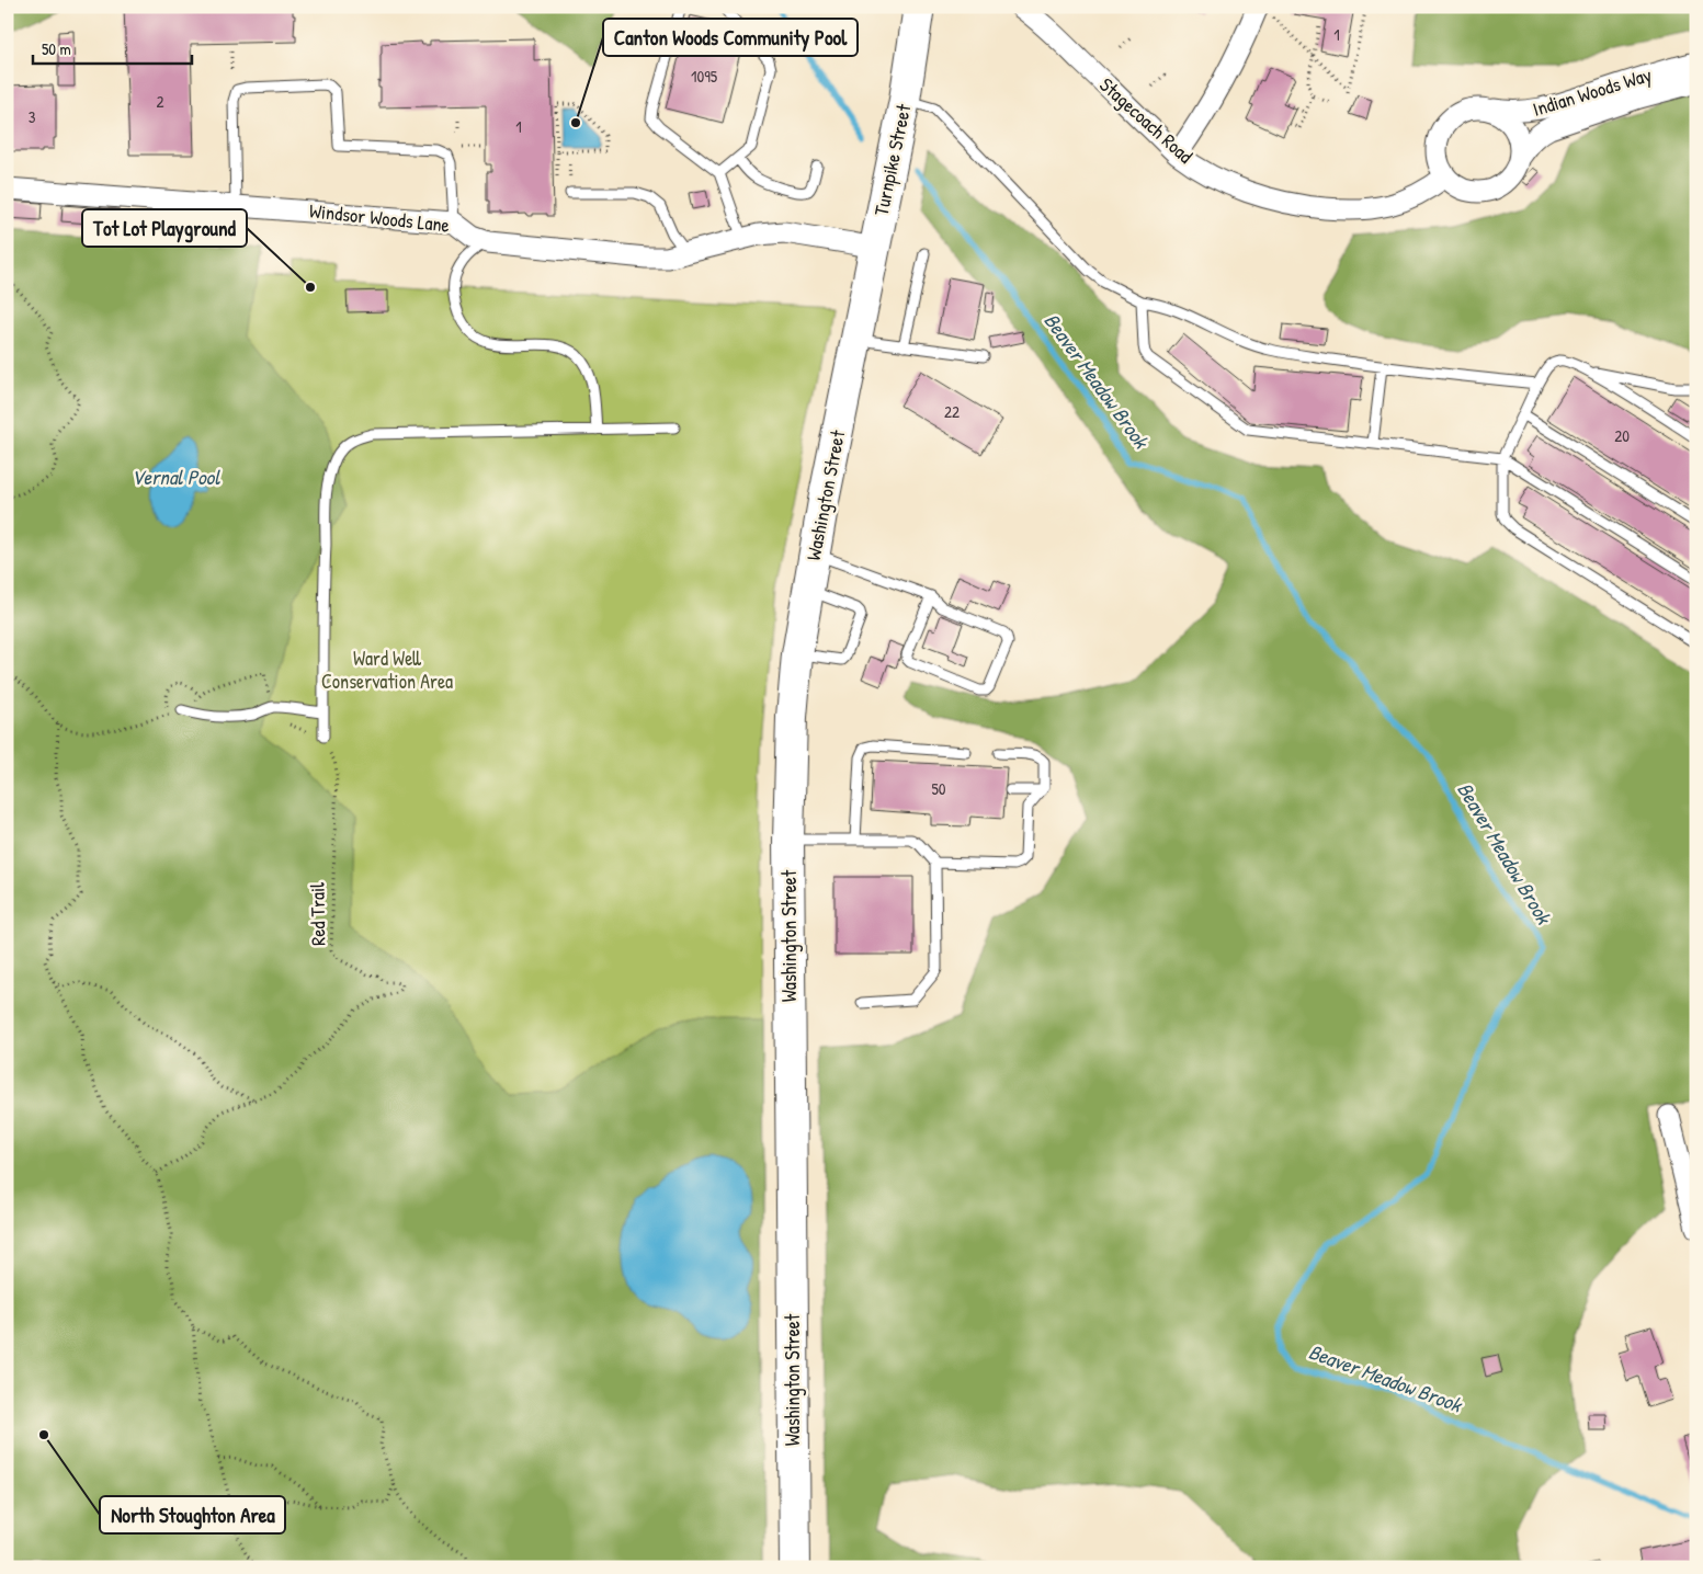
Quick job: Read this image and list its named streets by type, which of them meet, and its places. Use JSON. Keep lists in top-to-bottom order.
{
  "streets": {
    "main road": ["Turnpike Street", "Washington Street"],
    "street": ["Indian Woods Way", "Stagecoach Road", "Windsor Woods Lane"],
    "path": ["Red Trail"]
  },
  "crossings": [
    ["Indian Woods Way", "Stagecoach Road"],
    ["Turnpike Street", "Windsor Woods Lane"],
    ["Turnpike Street", "Washington Street"]
  ],
  "water": ["Beaver Meadow Brook", "Vernal Pool"],
  "parks": ["Ward Well Conservation Area"],
  "places": ["Canton Woods Community Pool", "Tot Lot Playground", "North Stoughton Area"],
  "house_numbers": [
    "1",
    "1095",
    "2",
    "3",
    "1",
    "22",
    "20",
    "50"
  ],
  "scale_bar": "50 m"
}
